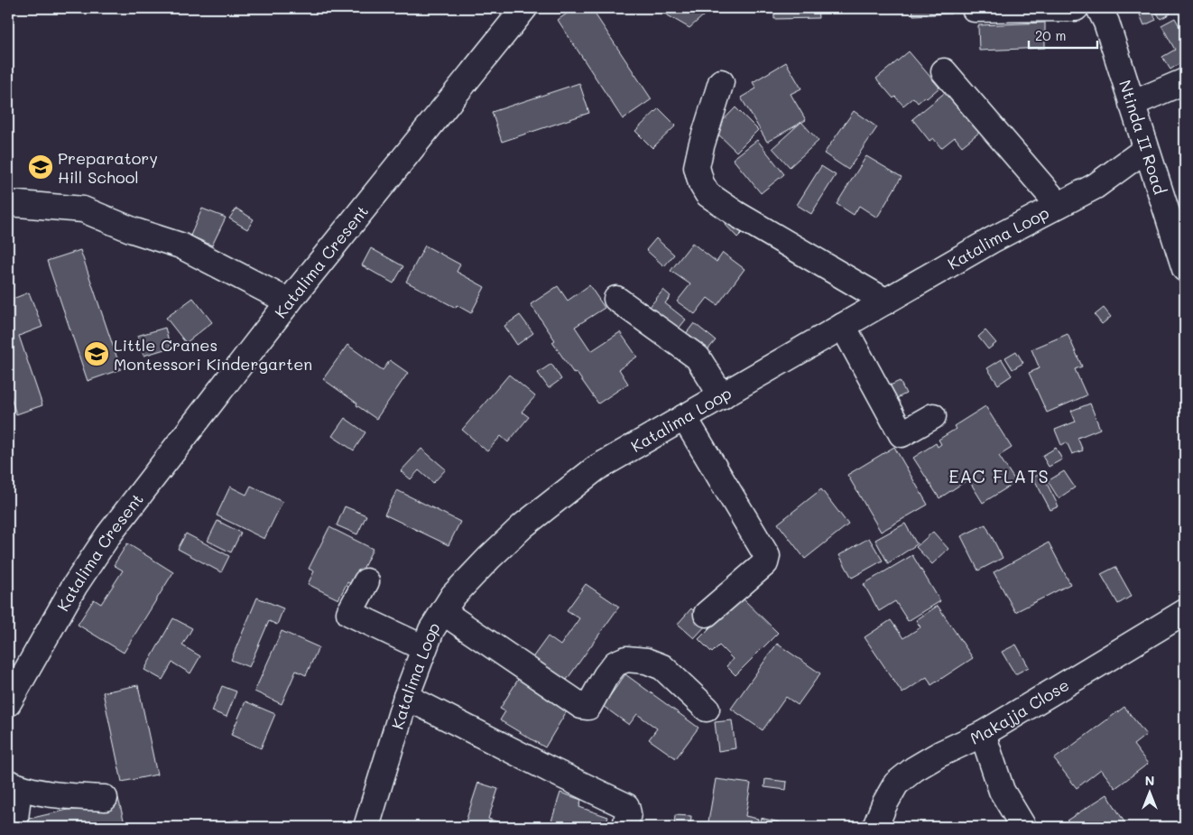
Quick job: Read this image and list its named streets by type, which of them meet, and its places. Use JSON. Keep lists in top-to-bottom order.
{
  "streets": {
    "street": [
      "Ntinda II Road",
      "Katalima Loop",
      "Katalima Cresent",
      "Makajja Close"
    ]
  },
  "crossings": [
    ["Ntinda II Road", "Katalima Loop"]
  ],
  "districts": ["EAC FLATS"],
  "places": {
    "school or university": ["Preparatory Hill School", "Little Cranes Montessori Kindergarten"]
  },
  "scale_bar": "20 m",
  "north": "top"
}
